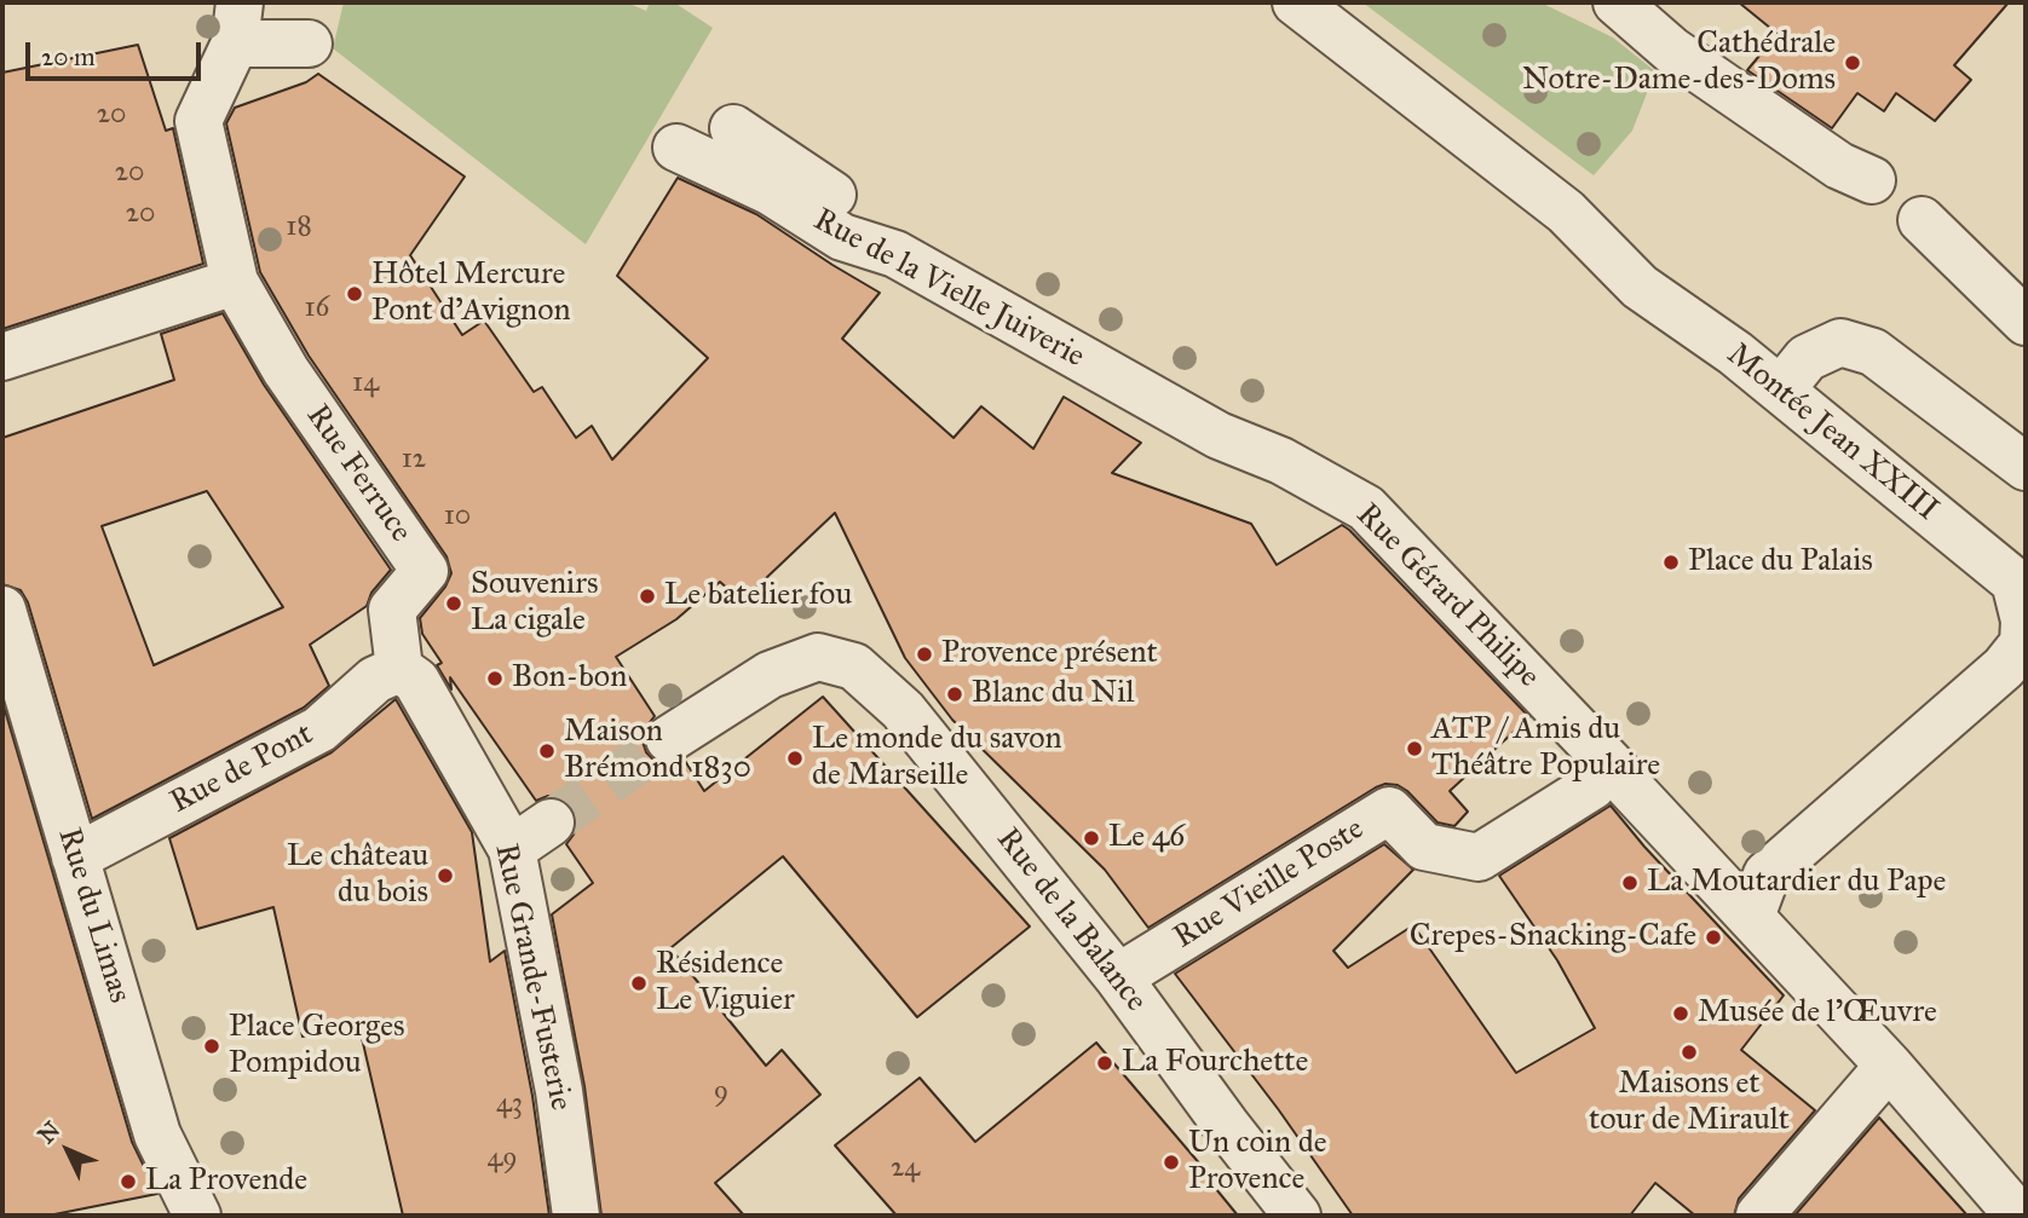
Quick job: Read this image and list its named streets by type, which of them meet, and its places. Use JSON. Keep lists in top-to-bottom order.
{
  "streets": {
    "street": [
      "Rue de la Vielle Juiverie",
      "Montée Jean XXIII",
      "Rue Ferruce",
      "Rue Gérard Philipe",
      "Rue de Pont",
      "Rue Vieille Poste",
      "Rue du Limas",
      "Rue de la Balance",
      "Rue Grande-Fusterie"
    ]
  },
  "crossings": [
    ["Rue de la Vielle Juiverie", "Rue Gérard Philipe"],
    ["Montée Jean XXIII", "Rue Gérard Philipe"],
    ["Rue Ferruce", "Rue de Pont"],
    ["Rue Ferruce", "Rue Grande-Fusterie"],
    ["Rue de Pont", "Rue du Limas"],
    ["Rue de Pont", "Rue Grande-Fusterie"],
    ["Rue Vieille Poste", "Rue de la Balance"]
  ],
  "places": [
    "Cathédrale Notre-Dame-des-Doms",
    "Hôtel Mercure Pont d'Avignon",
    "Place du Palais",
    "Le batelier fou",
    "Souvenirs La cigale",
    "Provence présent",
    "Bon-bon",
    "Blanc du Nil",
    "ATP / Amis du Théâtre Populaire",
    "Maison Brémond 1830",
    "Le monde du savon de Marseille",
    "Le 46",
    "Le château du bois",
    "La Moutardier du Pape",
    "Crepes-Snacking-Cafe",
    "Résidence Le Viguier",
    "Musée de l'Œuvre",
    "Place Georges Pompidou",
    "Maisons et tour de Mirault",
    "La Fourchette",
    "Un coin de Provence",
    "La Provende"
  ],
  "house_numbers": [
    "20",
    "20",
    "20",
    "18",
    "16",
    "14",
    "12",
    "10",
    "9",
    "43",
    "49",
    "24"
  ],
  "scale_bar": "20 m",
  "north": "top left"
}
